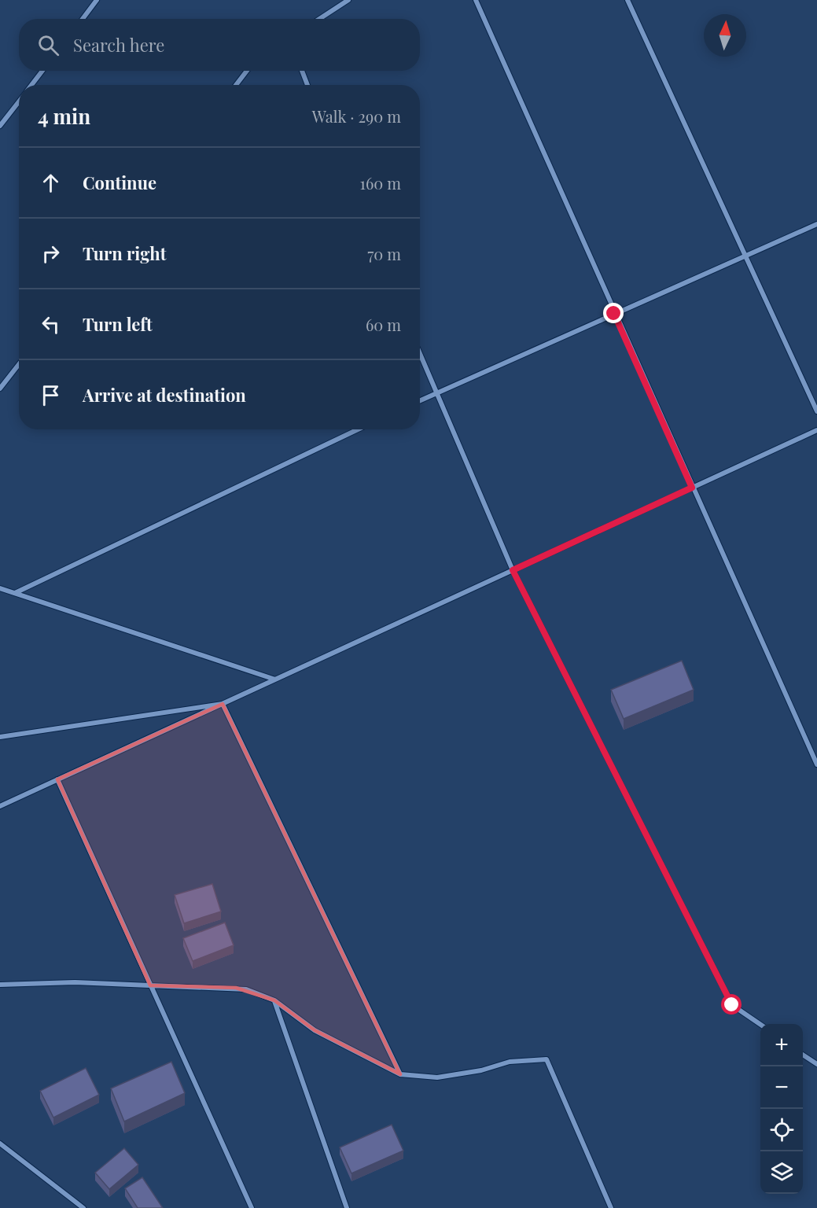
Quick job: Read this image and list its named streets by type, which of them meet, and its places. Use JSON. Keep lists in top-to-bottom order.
{
  "north": "top",
  "page": {
    "search": "Search here",
    "heading": ["4 min", "Walk · 290 m"],
    "list": [
      ["Continue", "160 m"],
      ["Turn right", "70 m"],
      ["Turn left", "60 m"],
      "Arrive at destination"
    ],
    "map_buttons": ["+", "−"]
  }
}
